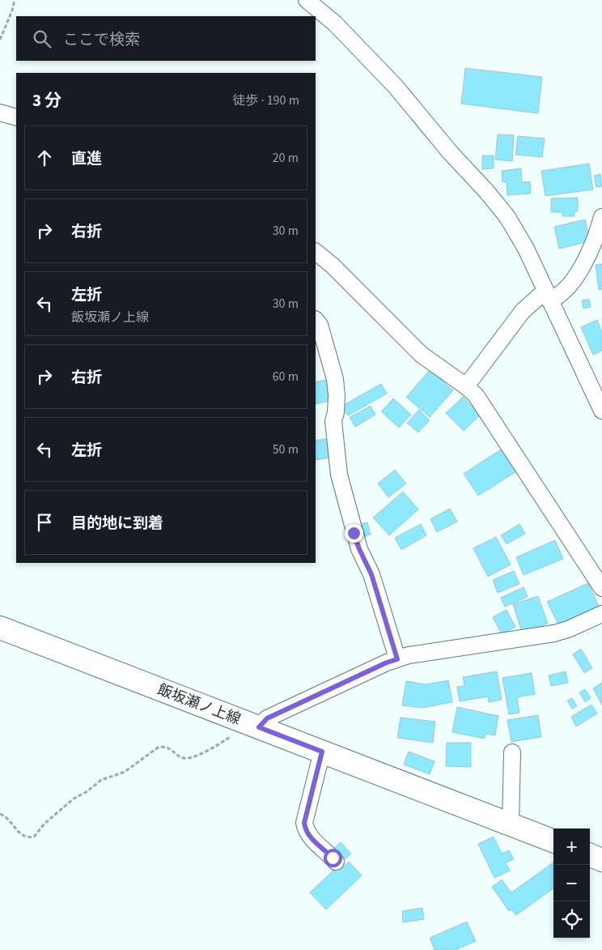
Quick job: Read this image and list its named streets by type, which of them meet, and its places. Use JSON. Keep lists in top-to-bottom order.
{
  "streets": {
    "main road": ["飯坂瀬ノ上線"]
  },
  "page": {
    "search": "ここで検索",
    "heading": ["3 分", "徒歩 · 190 m"],
    "list": [
      ["直進", "20 m"],
      ["右折", "30 m"],
      ["左折", "飯坂瀬ノ上線", "30 m"],
      ["右折", "60 m"],
      ["左折", "50 m"],
      "目的地に到着"
    ],
    "map_buttons": ["+", "−"]
  }
}
